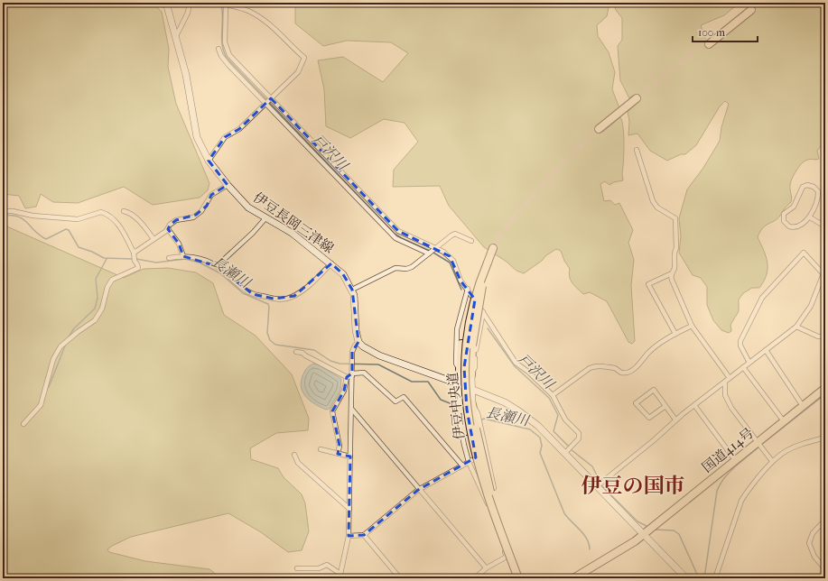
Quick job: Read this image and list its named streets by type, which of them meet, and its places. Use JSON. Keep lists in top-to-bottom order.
{
  "streets": {
    "highway": ["伊豆中央道", "国道414号"],
    "main road": ["伊豆長岡三津線"]
  },
  "districts": ["伊豆の国市"],
  "water": ["戸沢川", "長瀬川"],
  "scale_bar": "100 m"
}
